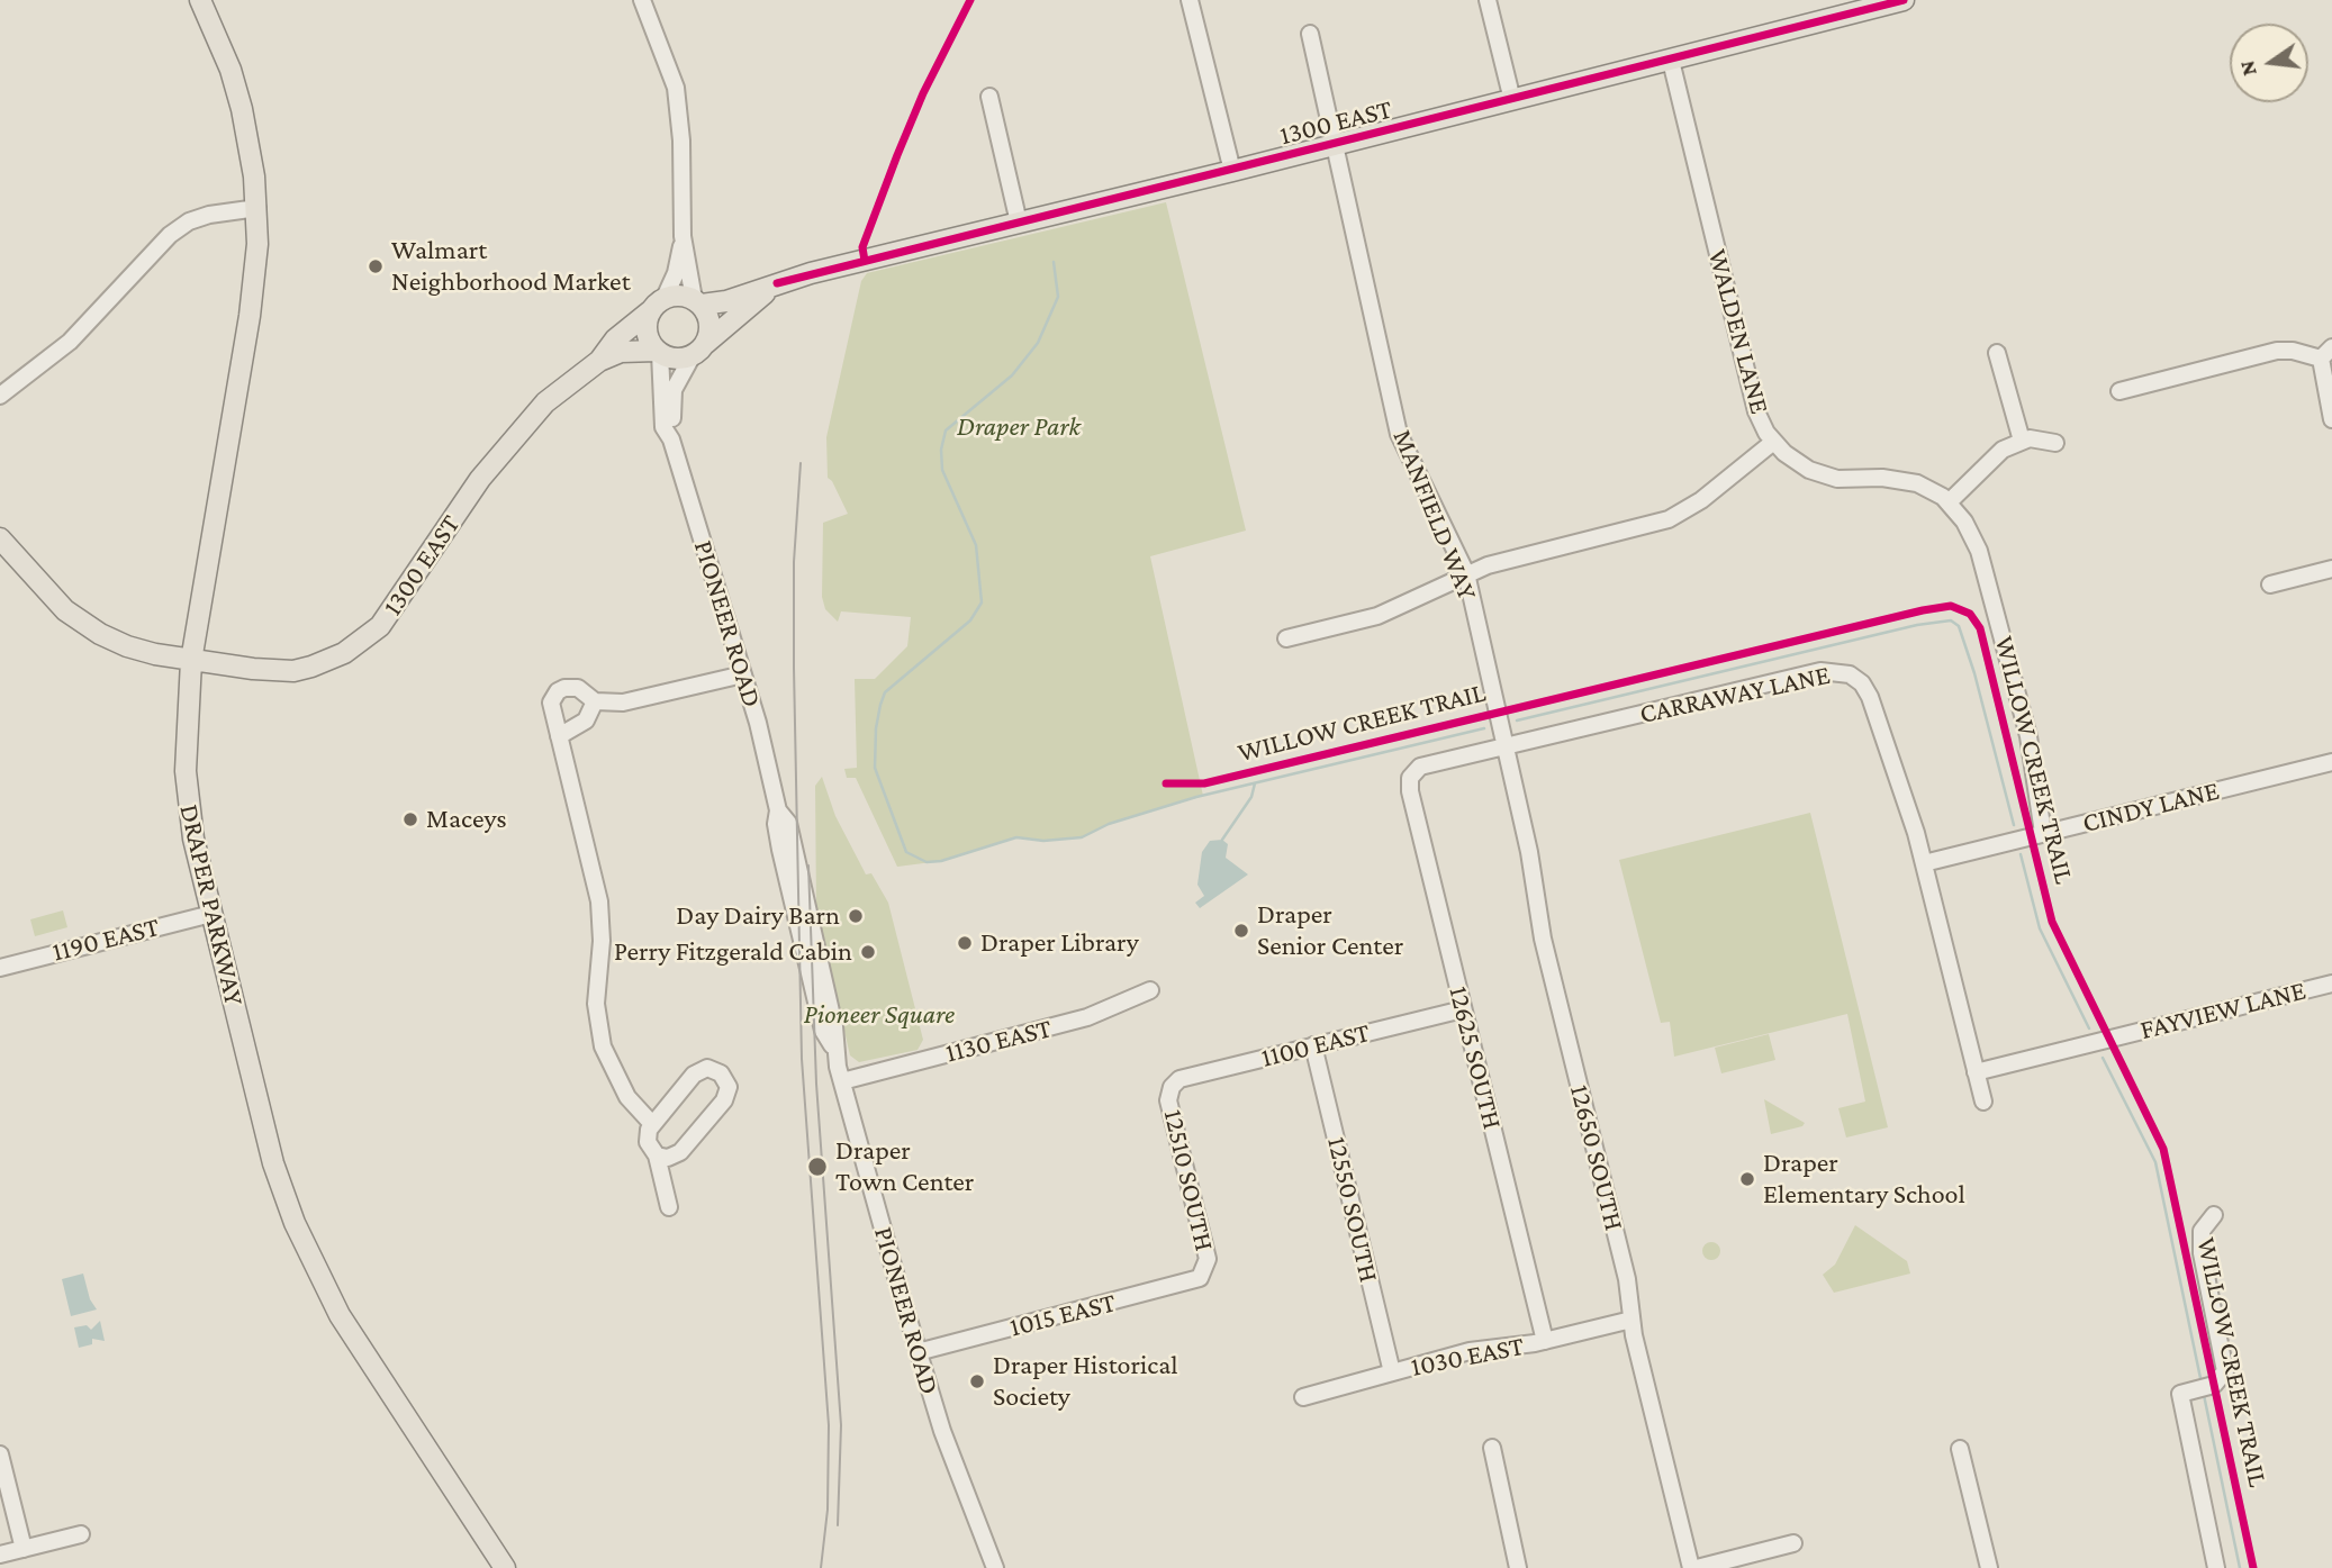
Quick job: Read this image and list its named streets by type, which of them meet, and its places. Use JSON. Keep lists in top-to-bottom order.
{
  "streets": {
    "main road": ["1300 EAST", "DRAPER PARKWAY"],
    "street": [
      "WALDEN LANE",
      "MANFIELD WAY",
      "PIONEER ROAD",
      "CARRAWAY LANE",
      "CINDY LANE",
      "1190 EAST",
      "FAYVIEW LANE",
      "1130 EAST",
      "1100 EAST",
      "12625 SOUTH",
      "12650 SOUTH",
      "12510 SOUTH",
      "12550 SOUTH",
      "1015 EAST",
      "1030 EAST"
    ],
    "cycle path": ["WILLOW CREEK TRAIL"]
  },
  "crossings": [
    ["1300 EAST", "WALDEN LANE"],
    ["1300 EAST", "MANFIELD WAY"],
    ["1300 EAST", "PIONEER ROAD"],
    ["1300 EAST", "DRAPER PARKWAY"],
    ["WALDEN LANE", "CINDY LANE"],
    ["MANFIELD WAY", "CARRAWAY LANE"],
    ["MANFIELD WAY", "12650 SOUTH"],
    ["PIONEER ROAD", "1130 EAST"],
    ["PIONEER ROAD", "1015 EAST"],
    ["CARRAWAY LANE", "CINDY LANE"],
    ["CARRAWAY LANE", "FAYVIEW LANE"],
    ["CARRAWAY LANE", "12625 SOUTH"],
    ["CARRAWAY LANE", "12650 SOUTH"],
    ["DRAPER PARKWAY", "1190 EAST"],
    ["1100 EAST", "12625 SOUTH"],
    ["1100 EAST", "12510 SOUTH"],
    ["1100 EAST", "12550 SOUTH"],
    ["12625 SOUTH", "1030 EAST"],
    ["12650 SOUTH", "1030 EAST"],
    ["12510 SOUTH", "1015 EAST"],
    ["12550 SOUTH", "1030 EAST"]
  ],
  "parks": ["Draper Park", "Pioneer Square"],
  "places": [
    "Walmart Neighborhood Market",
    "Maceys",
    "Day Dairy Barn",
    "Draper Senior Center",
    "Draper Library",
    "Perry Fitzgerald Cabin",
    "Draper Town Center",
    "Draper Elementary School",
    "Draper Historical Society"
  ],
  "north": "left"
}
